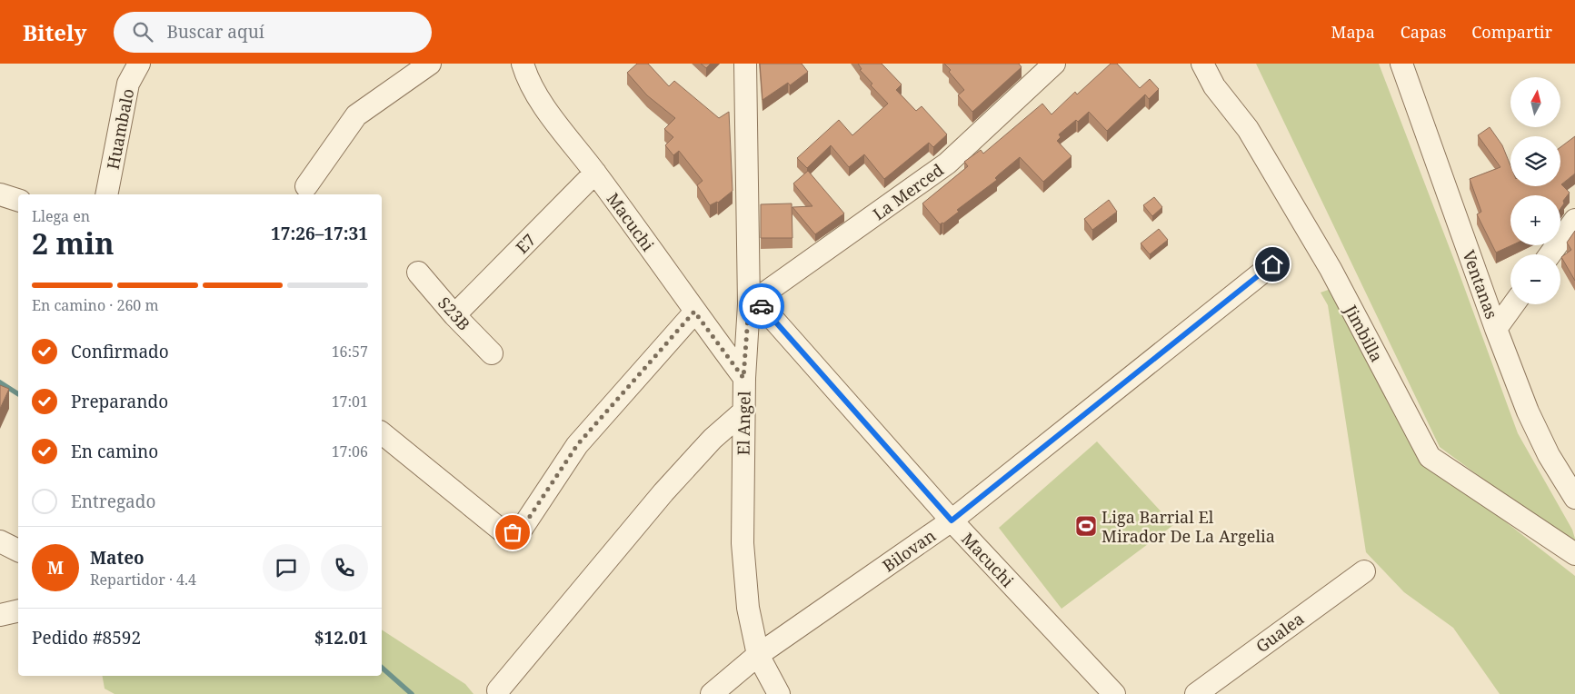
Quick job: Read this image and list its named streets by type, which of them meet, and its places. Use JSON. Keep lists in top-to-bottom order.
{
  "streets": {
    "street": [
      "Huambalo",
      "La Merced",
      "Macuchi",
      "E7",
      "Ventanas",
      "S23B",
      "Jimbilla",
      "El Angel",
      "Bilovan",
      "Gualea"
    ]
  },
  "crossings": [
    ["La Merced", "Macuchi"],
    ["La Merced", "El Angel"],
    ["Macuchi", "E7"],
    ["Macuchi", "El Angel"],
    ["Macuchi", "Bilovan"],
    ["E7", "S23B"],
    ["El Angel", "Bilovan"]
  ],
  "places": {
    "sports": ["Liga Barrial El Mirador De La Argelia"]
  },
  "north": "top",
  "page": {
    "header": "Bitely",
    "search": "Buscar aquí",
    "nav": ["Mapa", "Capas", "Compartir"],
    "map_buttons": ["+", "−"],
    "heading": ["2 min", "Llega en", "17:26–17:31"],
    "panel": [
      "Mateo",
      "Repartidor · 4.4",
      "Pedido #8592",
      "$12.01"
    ],
    "bar": "En camino · 260 m",
    "list": [
      ["Confirmado", "16:57"],
      ["Preparando", "17:01"],
      ["En camino", "17:06"],
      "Entregado"
    ],
    "round": "M"
  }
}
